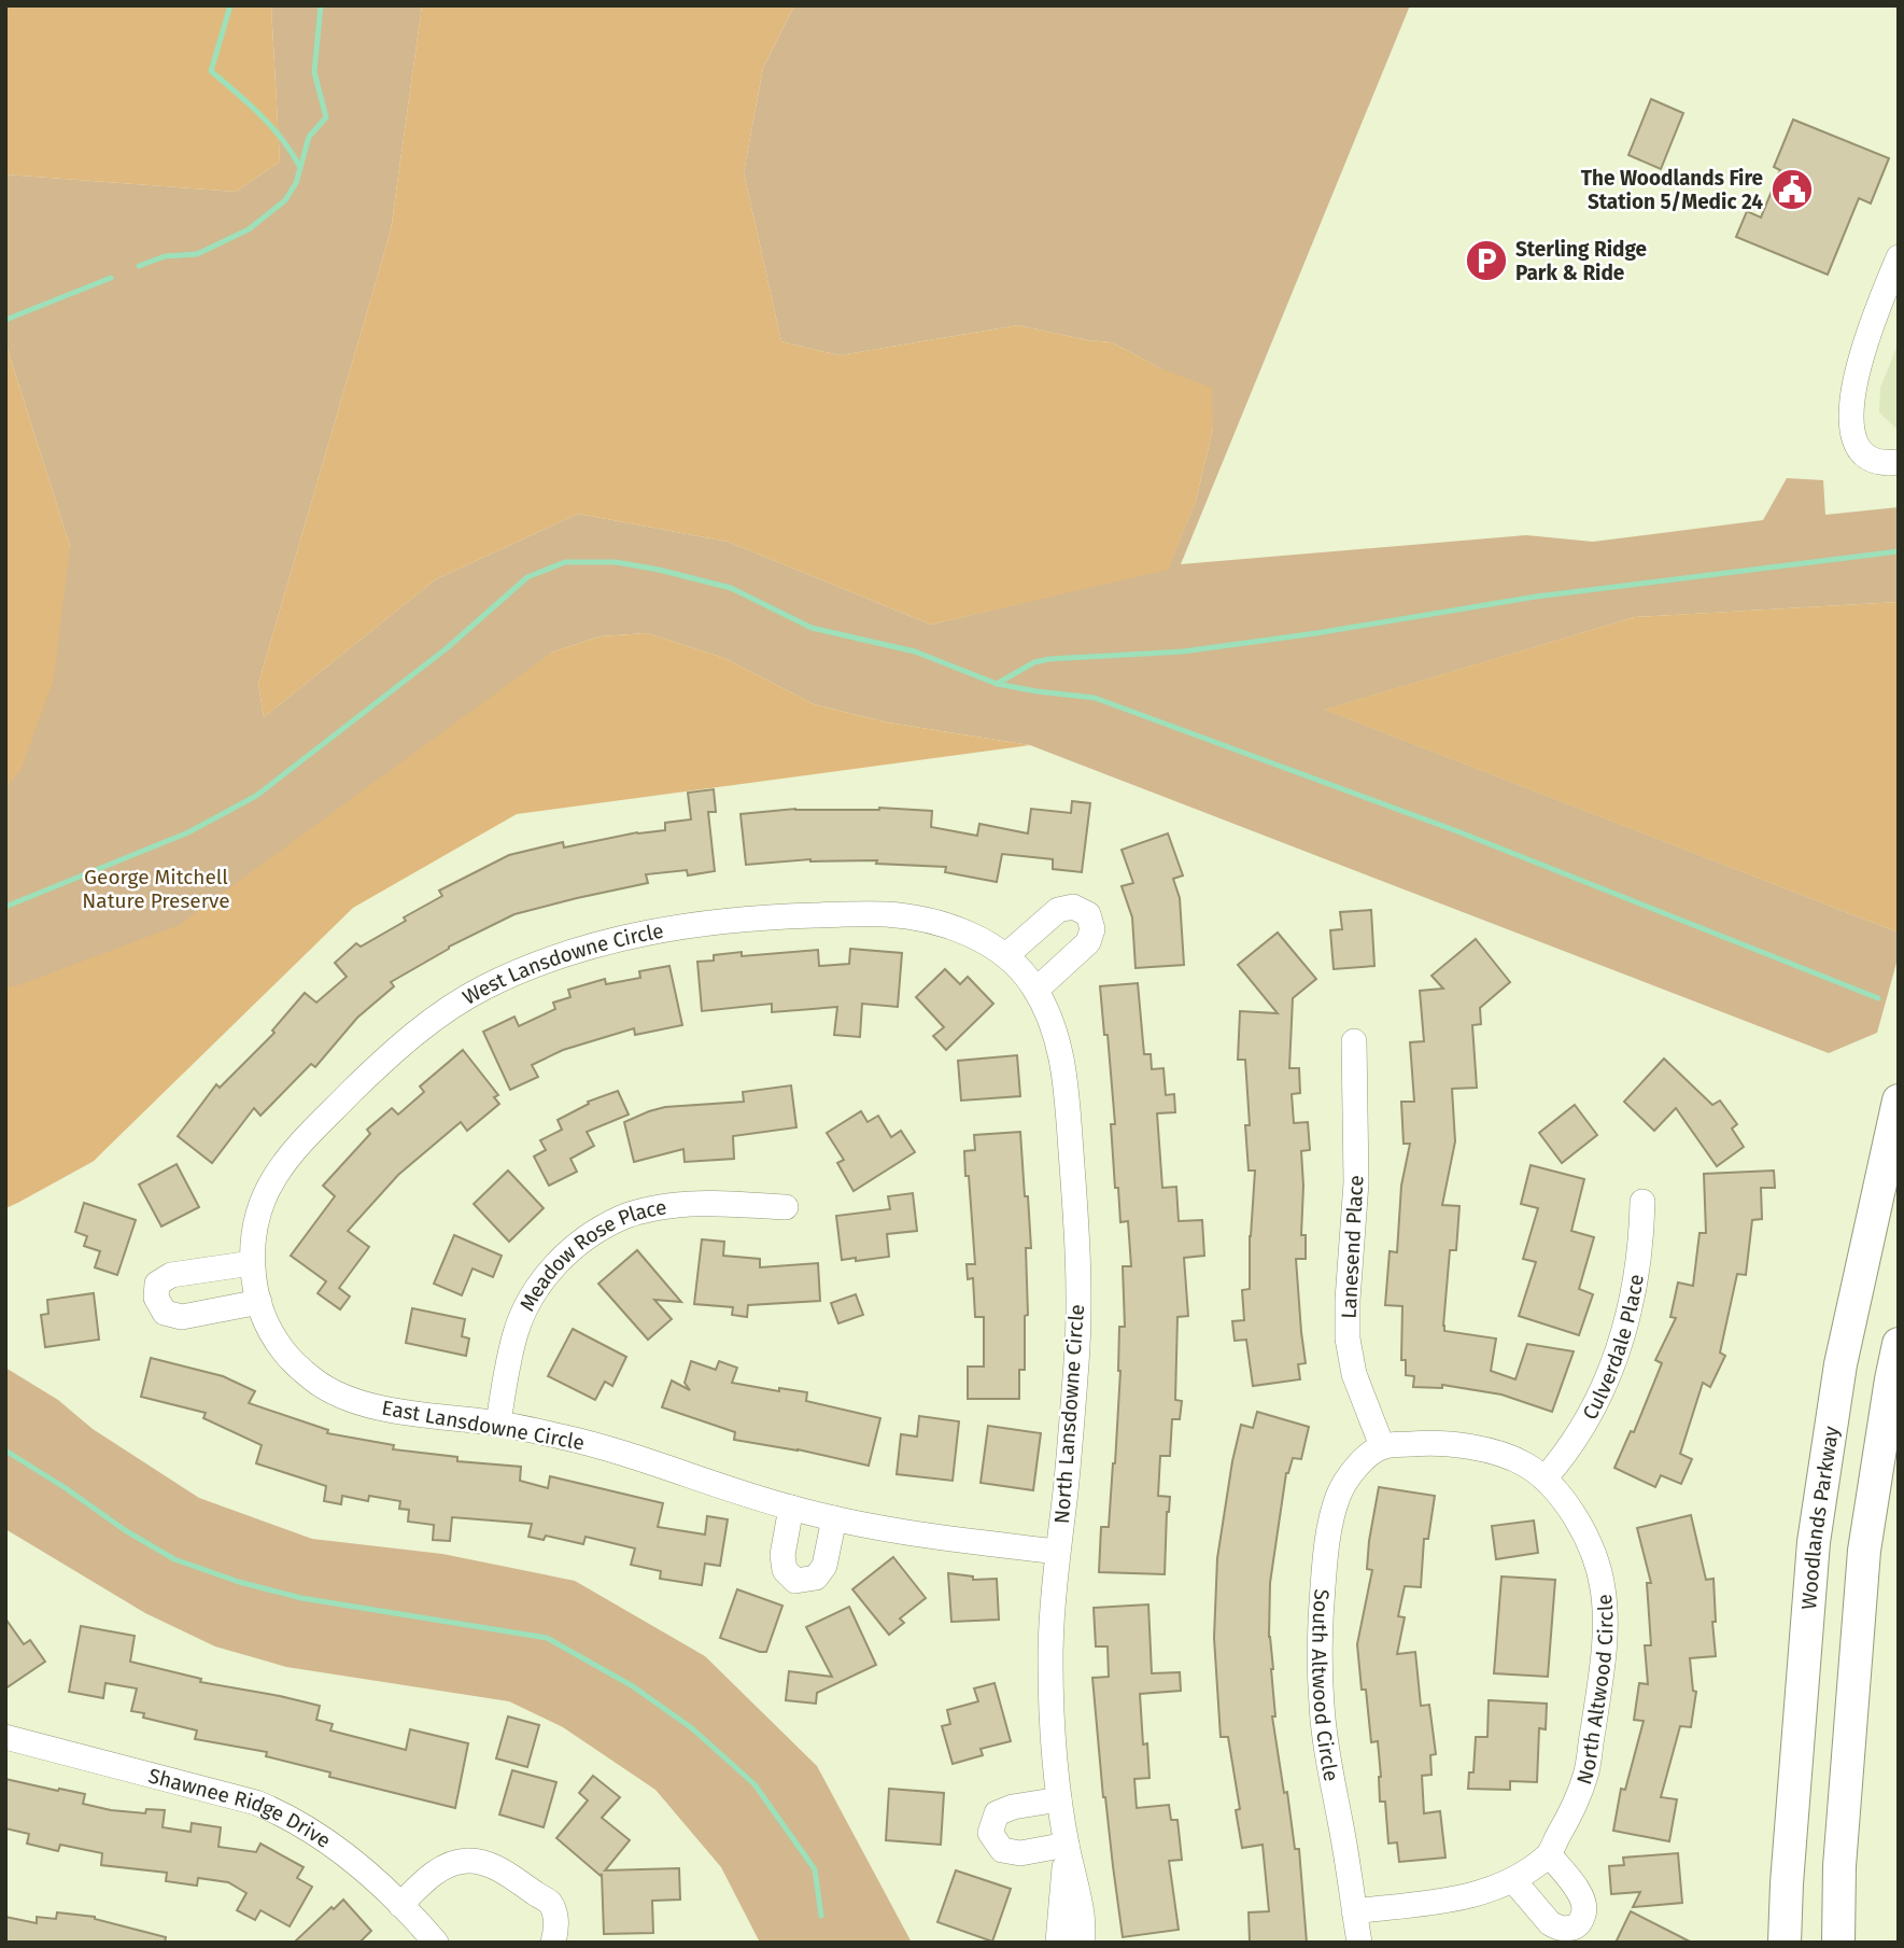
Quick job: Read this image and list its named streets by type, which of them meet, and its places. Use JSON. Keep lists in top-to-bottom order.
{
  "streets": {
    "main road": ["Woodlands Parkway"],
    "street": [
      "West Lansdowne Circle",
      "Lanesend Place",
      "Meadow Rose Place",
      "Culverdale Place",
      "North Lansdowne Circle",
      "East Lansdowne Circle",
      "South Altwood Circle",
      "North Altwood Circle",
      "Shawnee Ridge Drive"
    ]
  },
  "crossings": [
    ["West Lansdowne Circle", "North Lansdowne Circle"],
    ["West Lansdowne Circle", "East Lansdowne Circle"],
    ["Lanesend Place", "South Altwood Circle"],
    ["Lanesend Place", "North Altwood Circle"],
    ["Meadow Rose Place", "East Lansdowne Circle"],
    ["Culverdale Place", "North Altwood Circle"],
    ["North Lansdowne Circle", "East Lansdowne Circle"],
    ["South Altwood Circle", "North Altwood Circle"]
  ],
  "parks": ["George Mitchell Nature Preserve"],
  "places": {
    "public building": ["The Woodlands Fire Station 5/Medic 24"],
    "parking": ["Sterling Ridge Park & Ride"]
  }
}
